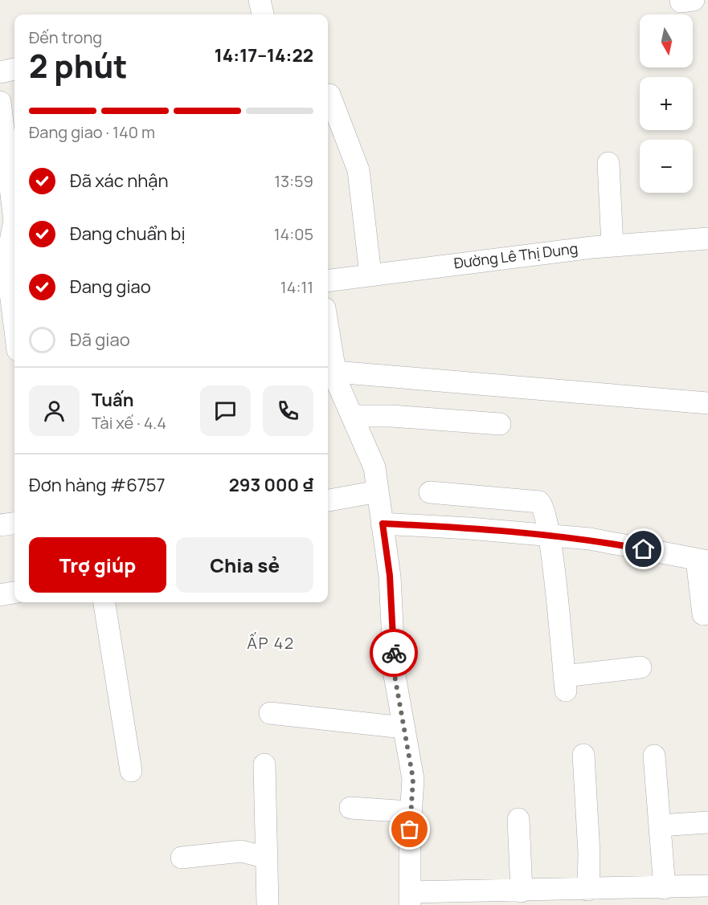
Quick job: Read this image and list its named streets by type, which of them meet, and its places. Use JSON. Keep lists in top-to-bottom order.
{
  "streets": {
    "street": ["Đường Lê Thị Dung"]
  },
  "districts": ["ẤP 42"],
  "north": "bottom",
  "page": {
    "map_buttons": ["+", "−"],
    "heading": ["2 phút", "Đến trong", "14:17–14:22"],
    "panel": [
      "Tuấn",
      "Tài xế · 4.4",
      "Đơn hàng #6757",
      "293 000 ₫"
    ],
    "bar": "Đang giao · 140 m",
    "list": [
      ["Đã xác nhận", "13:59"],
      ["Đang chuẩn bị", "14:05"],
      ["Đang giao", "14:11"],
      "Đã giao"
    ],
    "buttons": ["Trợ giúp", "Chia sẻ"]
  }
}
